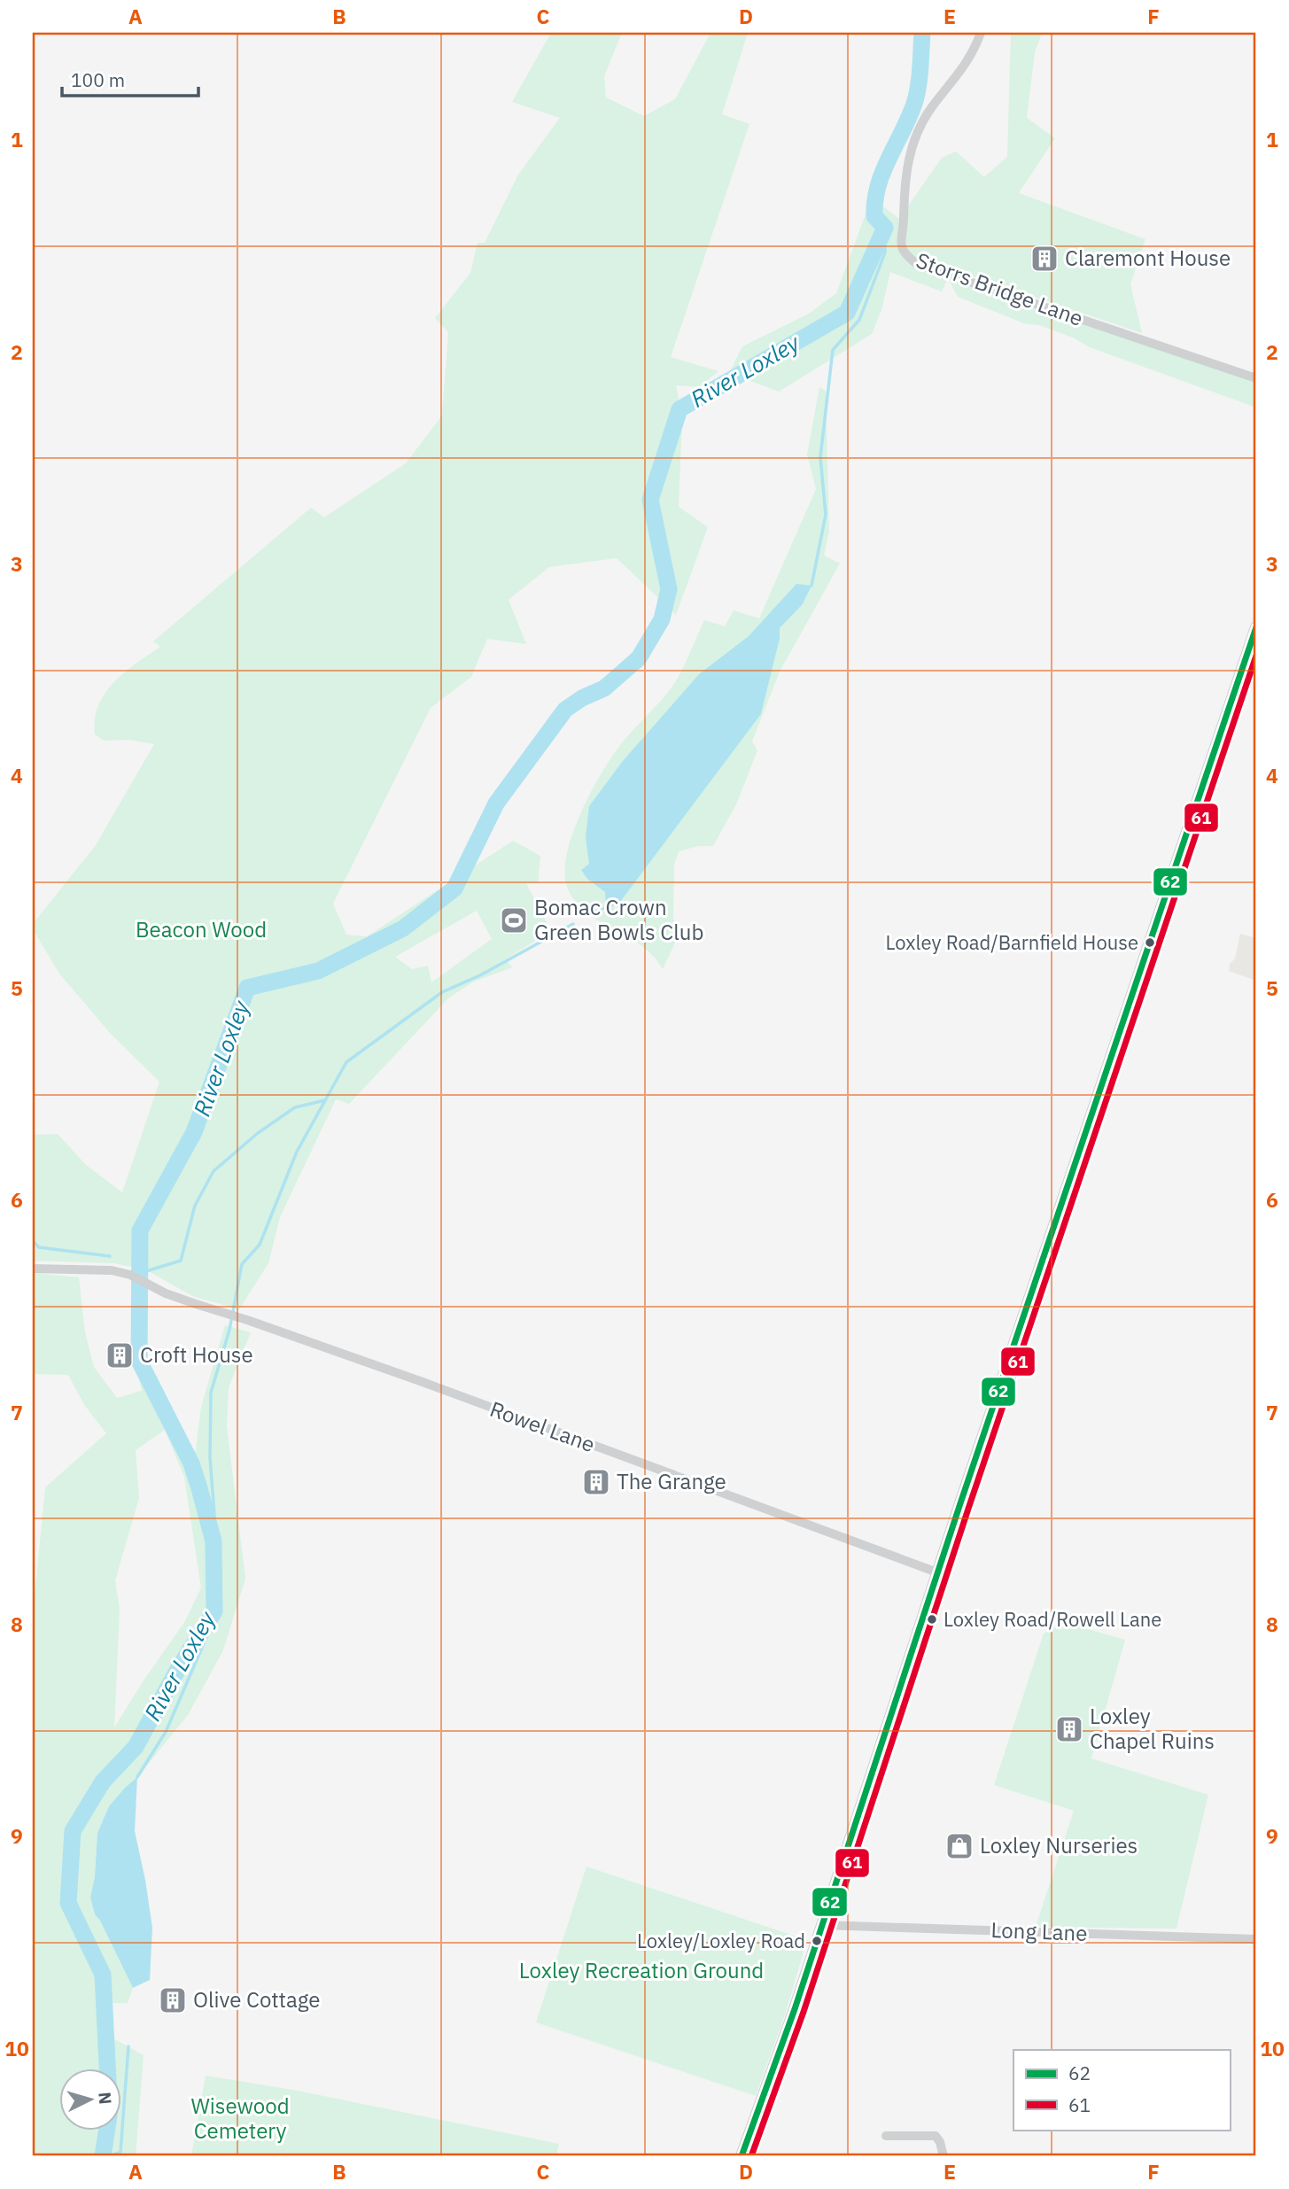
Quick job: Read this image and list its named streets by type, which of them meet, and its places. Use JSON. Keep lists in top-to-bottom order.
{
  "streets": {
    "street": ["Storrs Bridge Lane", "Rowel Lane", "Long Lane"]
  },
  "water": ["River Loxley"],
  "parks": ["Beacon Wood", "Loxley Recreation Ground", "Wisewood Cemetery"],
  "places": {
    "building": [
      "Claremont House",
      "Croft House",
      "The Grange",
      "Loxley Chapel Ruins",
      "Olive Cottage"
    ],
    "sports": ["Bomac Crown Green Bowls Club"],
    "other": ["Loxley Road/Barnfield House", "Loxley Road/Rowell Lane", "Loxley/Loxley Road"],
    "shop": ["Loxley Nurseries"]
  },
  "lines": ["transit line 62", "transit line 61"],
  "legend": ["62", "61"],
  "scale_bar": "100 m",
  "north": "right",
  "grid": {
    "columns": [
      "A",
      "B",
      "C",
      "D",
      "E",
      "F"
    ],
    "rows": [
      "1",
      "2",
      "3",
      "4",
      "5",
      "6",
      "7",
      "8",
      "9",
      "10"
    ]
  }
}
